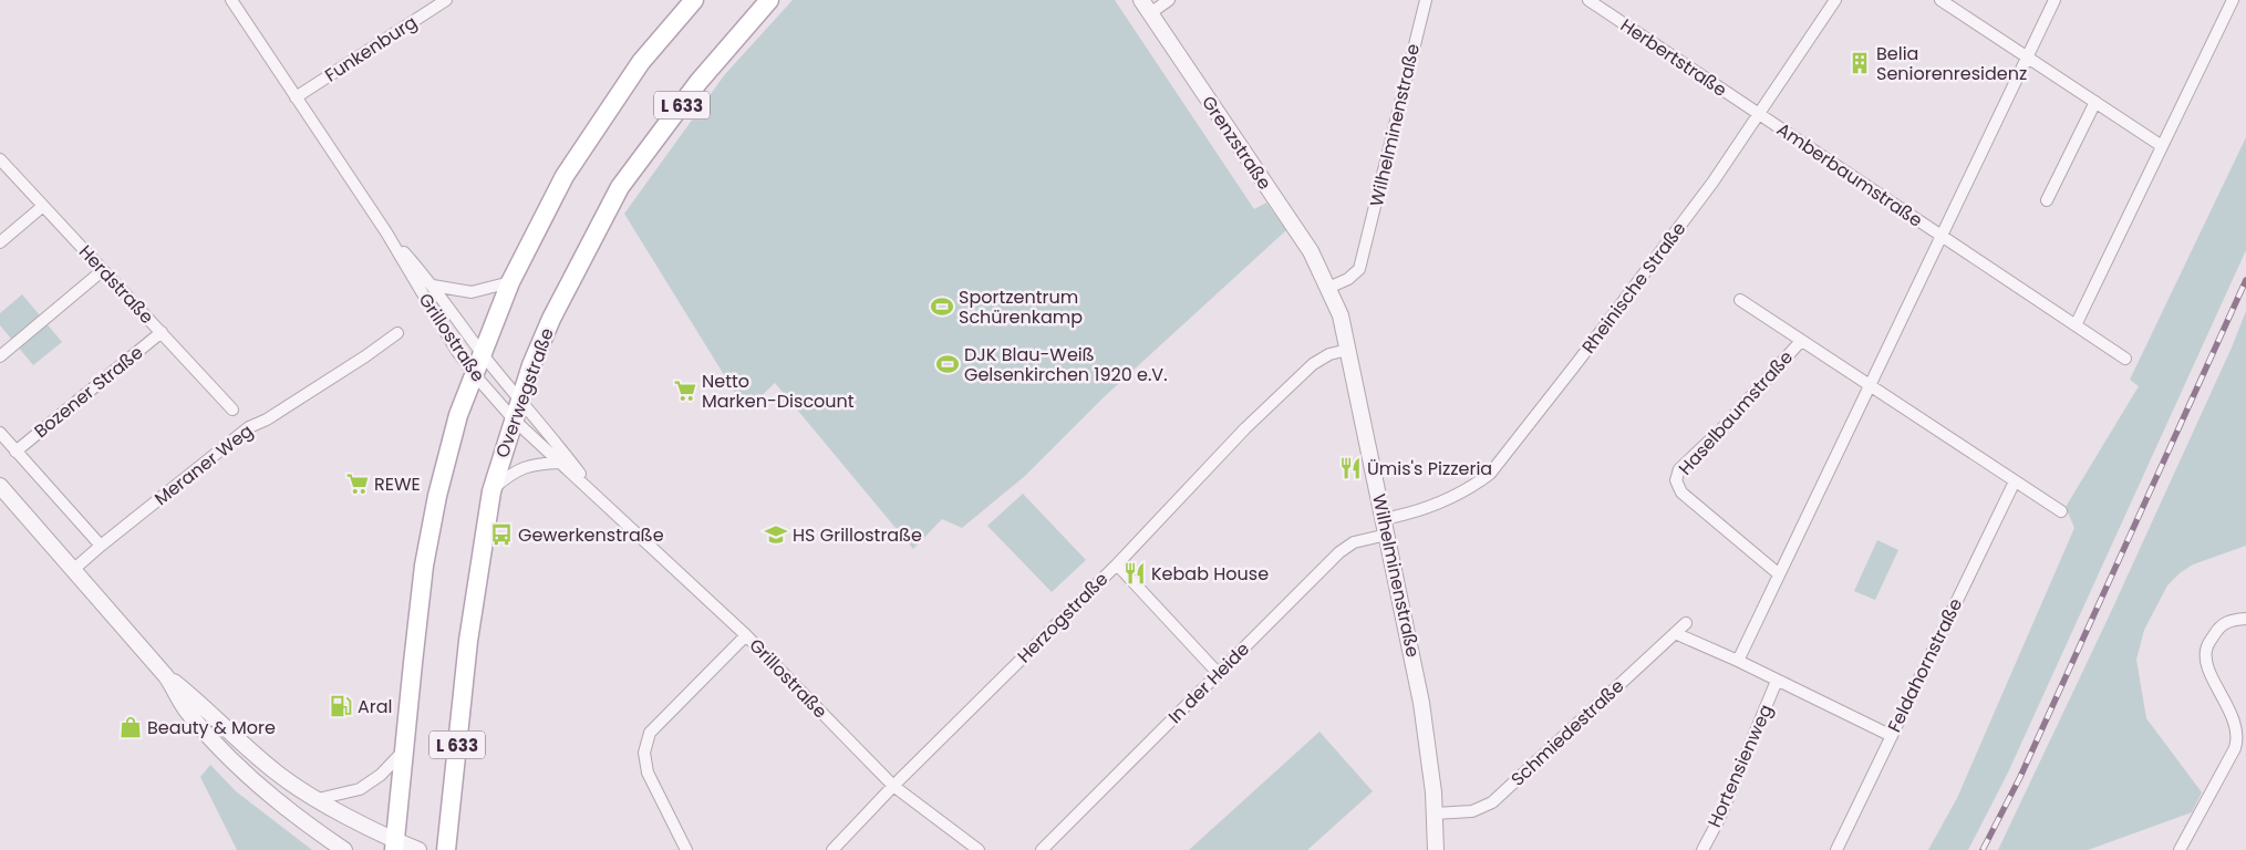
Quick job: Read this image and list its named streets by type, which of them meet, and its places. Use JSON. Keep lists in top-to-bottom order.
{
  "streets": {
    "main road": ["L 633", "Overwegstraße"],
    "street": [
      "Funkenburg",
      "Herbertstraße",
      "Wilhelminenstraße",
      "Grenzstraße",
      "Amberbaumstraße",
      "Herdstraße",
      "Rheinische Straße",
      "Grillostraße",
      "Bozener Straße",
      "Haselbaumstraße",
      "Meraner Weg",
      "Herzogstraße",
      "Feldahornstraße",
      "In der Heide",
      "Schmiedestraße",
      "Hortensienweg"
    ]
  },
  "crossings": [
    ["Funkenburg", "Grillostraße"],
    ["Herbertstraße", "Amberbaumstraße"],
    ["Herbertstraße", "Rheinische Straße"],
    ["L 633", "Grillostraße"],
    ["Wilhelminenstraße", "Grenzstraße"],
    ["Wilhelminenstraße", "Rheinische Straße"],
    ["Wilhelminenstraße", "Herzogstraße"],
    ["Wilhelminenstraße", "In der Heide"],
    ["Wilhelminenstraße", "Schmiedestraße"],
    ["Amberbaumstraße", "Rheinische Straße"],
    ["Herdstraße", "Bozener Straße"],
    ["Grillostraße", "Overwegstraße"],
    ["Grillostraße", "Herzogstraße"]
  ],
  "places": {
    "building": ["Belia Seniorenresidenz"],
    "sports": ["Sportzentrum Schürenkamp", "DJK Blau-Weiß Gelsenkirchen 1920 e.V."],
    "supermarket": ["Netto Marken-Discount", "REWE"],
    "restaurant": ["Ümis's Pizzeria", "Kebab House"],
    "bus stop": ["Gewerkenstraße"],
    "school or university": ["HS Grillostraße"],
    "fuel station": ["Aral"],
    "shop": ["Beauty & More"]
  }
}
